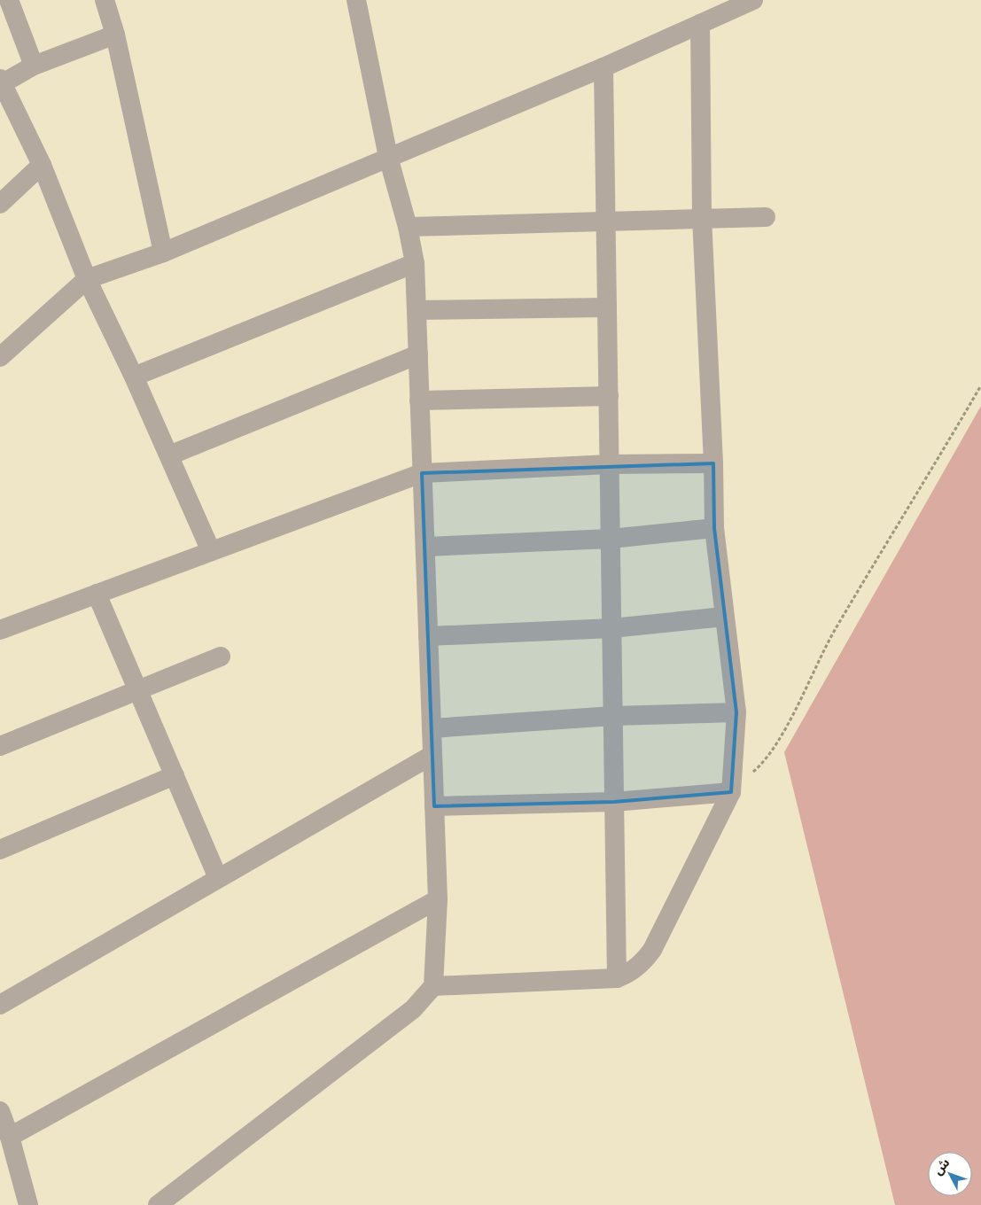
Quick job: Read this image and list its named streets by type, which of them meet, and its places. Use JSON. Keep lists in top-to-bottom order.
{
  "north": "top left"
}
